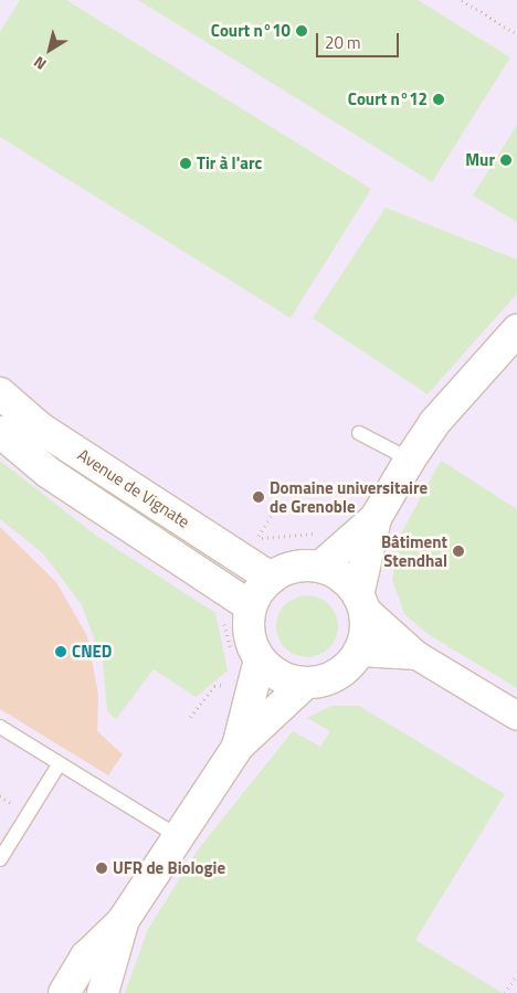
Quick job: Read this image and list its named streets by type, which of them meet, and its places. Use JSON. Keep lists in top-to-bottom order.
{
  "streets": {
    "street": ["Avenue de Vignate"]
  },
  "places": [
    "Court n°10",
    "Court n°12",
    "Mur",
    "Tir à l'arc",
    "Domaine universitaire de Grenoble",
    "Bâtiment Stendhal",
    "CNED",
    "UFR de Biologie"
  ],
  "scale_bar": "20 m",
  "north": "bottom left"
}
